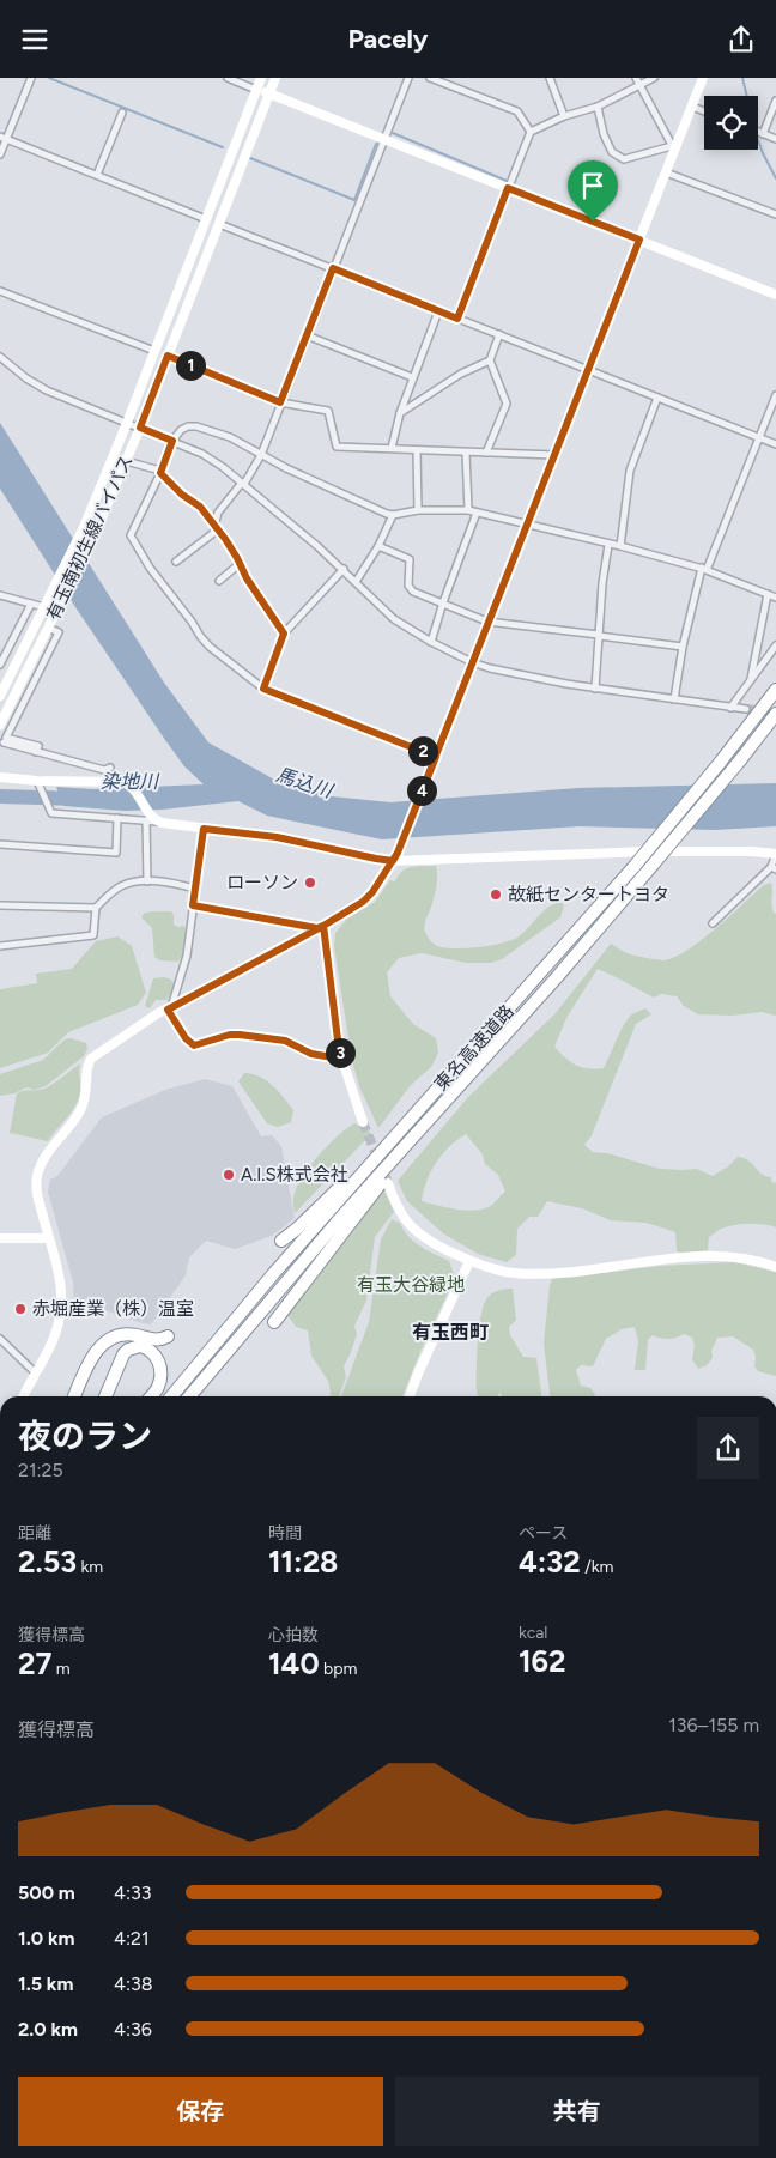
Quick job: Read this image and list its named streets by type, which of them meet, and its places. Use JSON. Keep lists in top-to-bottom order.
{
  "streets": {
    "highway": ["東名高速道路"],
    "street": ["有玉南初生線バイパス"]
  },
  "districts": ["有玉西町"],
  "water": ["染地川", "馬込川"],
  "parks": ["有玉大谷緑地"],
  "places": [
    "ローソン",
    "故紙センタートヨタ",
    "A.I.S株式会社",
    "赤堀産業（株）温室"
  ],
  "page": {
    "header": "Pacely",
    "pins": [
      "1",
      "2",
      "4",
      "3"
    ],
    "heading": ["夜のラン", "21:25"],
    "stats": [
      ["距離", "2.53 km"],
      ["時間", "11:28"],
      ["ペース", "4:32 /km"],
      ["獲得標高", "27 m"],
      ["心拍数", "140 bpm"],
      ["kcal", "162"]
    ],
    "chart": ["獲得標高", "136–155 m"],
    "list": [
      {
        "name": "500 m",
        "note": "4:33"
      },
      {
        "name": "1.0 km",
        "note": "4:21"
      },
      {
        "name": "1.5 km",
        "note": "4:38"
      },
      {
        "name": "2.0 km",
        "note": "4:36"
      }
    ],
    "buttons": ["保存", "共有"]
  }
}
